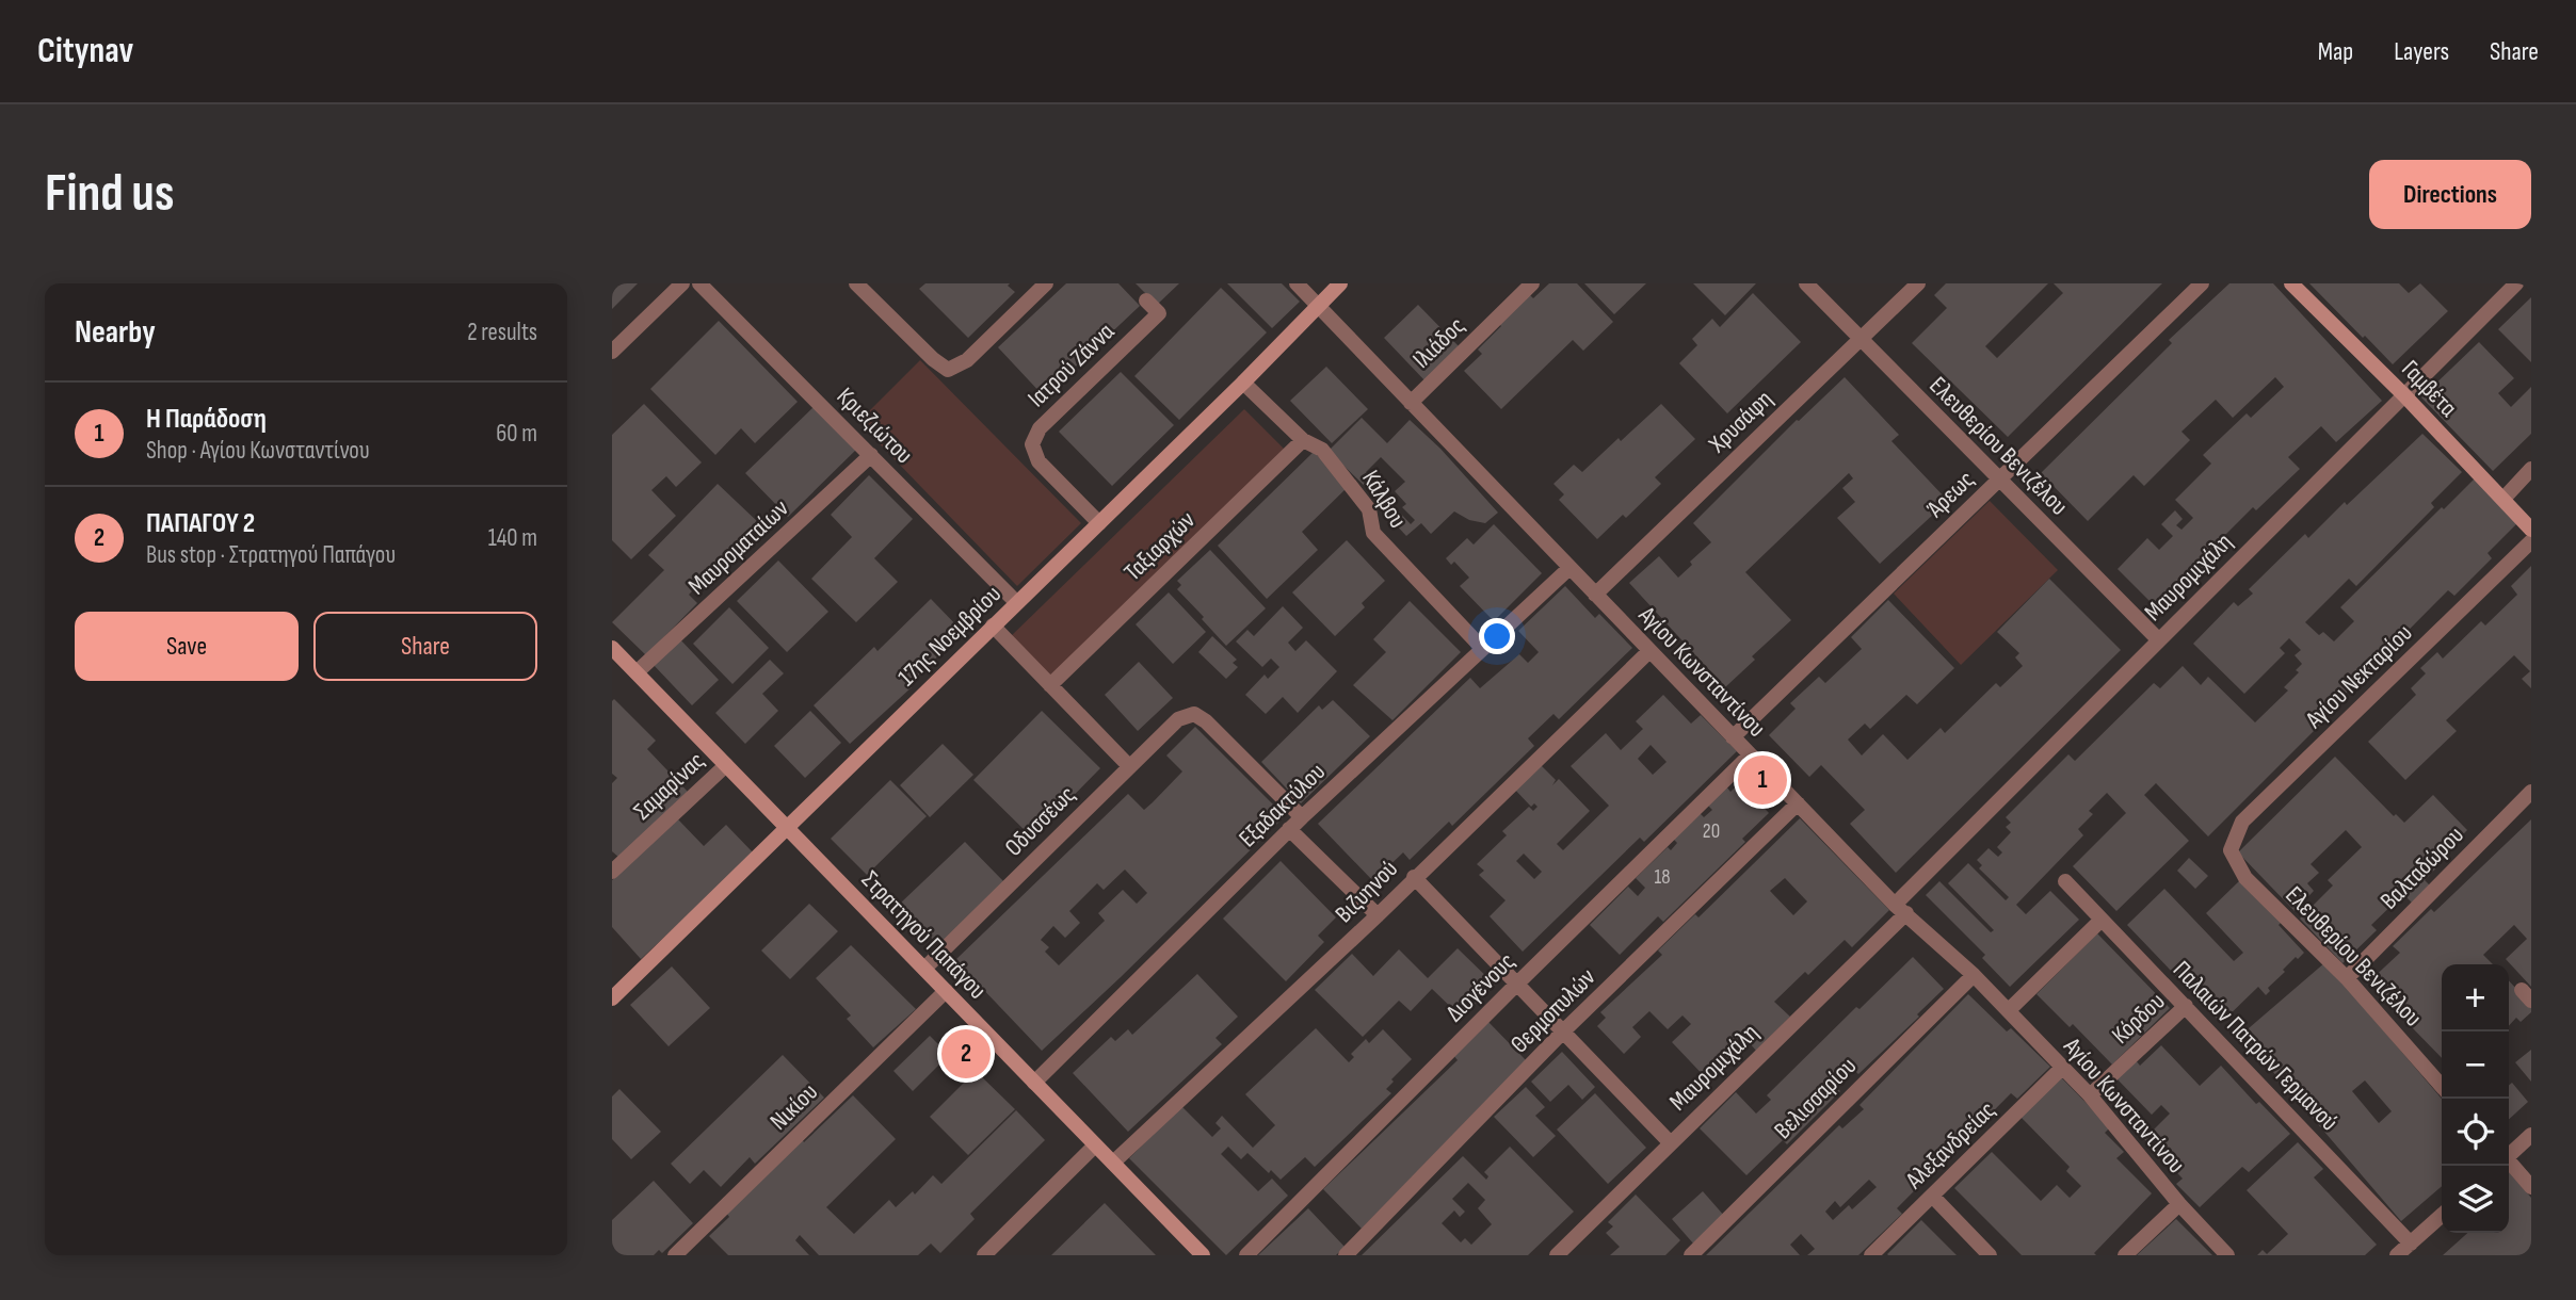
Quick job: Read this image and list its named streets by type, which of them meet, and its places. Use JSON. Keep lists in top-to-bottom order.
{
  "streets": {
    "street": [
      "Ιλιάδος",
      "Ιατρού Ζάννα",
      "Γαμβέτα",
      "Χρυσάφη",
      "Κριεζιώτου",
      "Ελευθερίου Βενιζέλου",
      "Άρεως",
      "Κάλβου",
      "Ταξιαρχών",
      "Μαυροματαίων",
      "Μαυρομιχάλη",
      "17ης Νοεμβρίου",
      "Αγίου Κωνσταντίνου",
      "Αγίου Νεκταρίου",
      "Σαμαρίνας",
      "Εξαδακτύλου",
      "Οδυσσέως",
      "Βαλταδώρου",
      "Βιζυηνού",
      "Στρατηγού Παπάγου",
      "Διογένους",
      "Θερμοπυλών",
      "Κόρδου",
      "Παλαιών Πατρών Γερμανού",
      "Βελισσαρίου",
      "Νικίου",
      "Αλεξανδρείας"
    ]
  },
  "crossings": [
    ["Ιλιάδος", "Αγίου Κωνσταντίνου"],
    ["Ιατρού Ζάννα", "17ης Νοεμβρίου"],
    ["Γαμβέτα", "Μαυρομιχάλη"],
    ["Χρυσάφη", "Ελευθερίου Βενιζέλου"],
    ["Χρυσάφη", "Αγίου Κωνσταντίνου"],
    ["Κριεζιώτου", "Μαυροματαίων"],
    ["Κριεζιώτου", "17ης Νοεμβρίου"],
    ["Ελευθερίου Βενιζέλου", "Άρεως"],
    ["Ελευθερίου Βενιζέλου", "Μαυρομιχάλη"],
    ["Ελευθερίου Βενιζέλου", "Αγίου Νεκταρίου"],
    ["Ελευθερίου Βενιζέλου", "Βαλταδώρου"],
    ["Άρεως", "Αγίου Κωνσταντίνου"],
    ["Κάλβου", "Ταξιαρχών"],
    ["Κάλβου", "17ης Νοεμβρίου"],
    ["Κάλβου", "Εξαδακτύλου"],
    ["Μαυροματαίων", "Στρατηγού Παπάγου"],
    ["Μαυρομιχάλη", "Αγίου Κωνσταντίνου"],
    ["17ης Νοεμβρίου", "Αγίου Κωνσταντίνου"],
    ["17ης Νοεμβρίου", "Στρατηγού Παπάγου"],
    ["Αγίου Κωνσταντίνου", "Εξαδακτύλου"],
    ["Αγίου Κωνσταντίνου", "Βιζυηνού"],
    ["Αγίου Κωνσταντίνου", "Διογένους"],
    ["Αγίου Κωνσταντίνου", "Θερμοπυλών"],
    ["Αγίου Κωνσταντίνου", "Κόρδου"],
    ["Αγίου Κωνσταντίνου", "Βελισσαρίου"],
    ["Αγίου Κωνσταντίνου", "Αλεξανδρείας"],
    ["Σαμαρίνας", "Στρατηγού Παπάγου"],
    ["Εξαδακτύλου", "Οδυσσέως"],
    ["Εξαδακτύλου", "Στρατηγού Παπάγου"],
    ["Οδυσσέως", "Στρατηγού Παπάγου"],
    ["Βιζυηνού", "Στρατηγού Παπάγου"],
    ["Στρατηγού Παπάγου", "Νικίου"],
    ["Κόρδου", "Παλαιών Πατρών Γερμανού"]
  ],
  "house_numbers": ["20", "18"],
  "page": {
    "header": "Citynav",
    "nav": ["Map", "Layers", "Share"],
    "buttons": [
      "Directions",
      ["Save", "Share"]
    ],
    "title": "Find us",
    "heading": ["Nearby", "2 results"],
    "list": [
      {
        "mark": "1",
        "name": "Η Παράδοση",
        "note": "Shop · Αγίου Κωνσταντίνου",
        "value": "60 m"
      },
      {
        "mark": "2",
        "name": "ΠΑΠΑΓΟΥ 2",
        "note": "Bus stop · Στρατηγού Παπάγου",
        "value": "140 m"
      }
    ],
    "pins": ["1", "2"],
    "map_buttons": ["+", "−"]
  }
}
